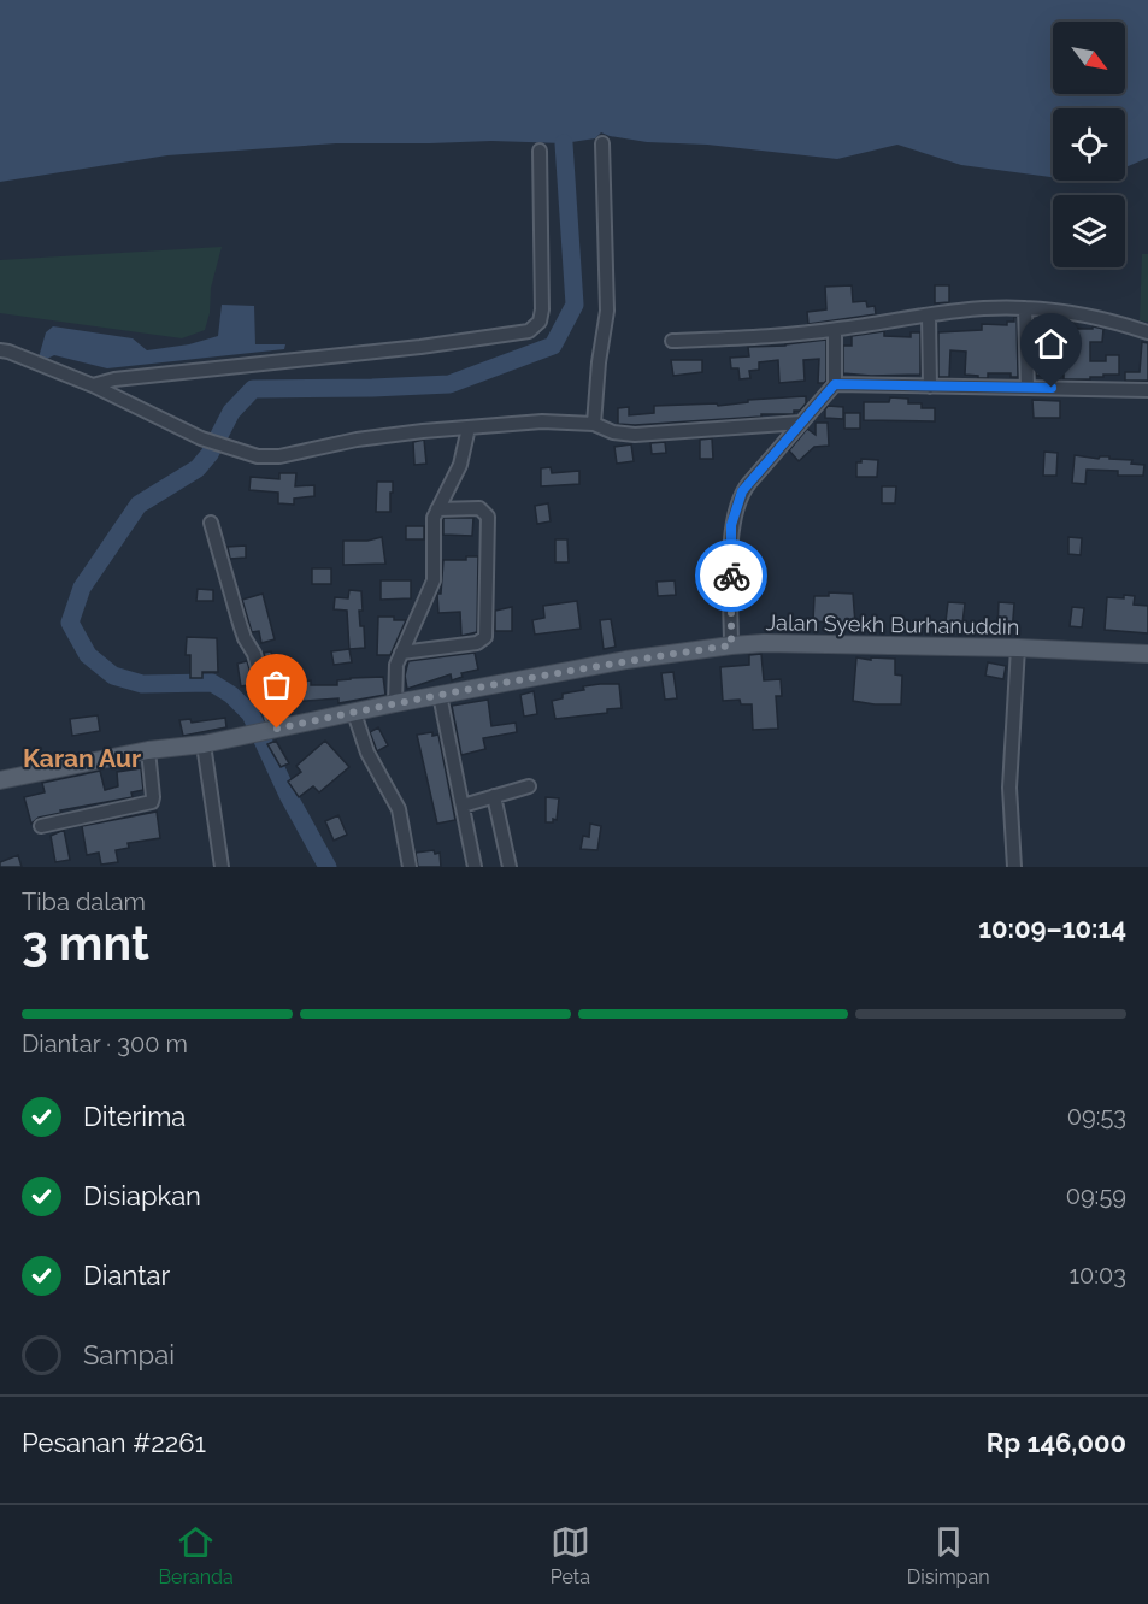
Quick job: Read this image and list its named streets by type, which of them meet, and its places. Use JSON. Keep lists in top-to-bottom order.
{
  "streets": {
    "main road": ["Jalan Syekh Burhanuddin"]
  },
  "districts": ["Karan Aur"],
  "north": "bottom right",
  "page": {
    "heading": ["3 mnt", "Tiba dalam", "10:09–10:14"],
    "panel": ["Pesanan #2261", "Rp 146,000"],
    "bar": "Diantar · 300 m",
    "list": [
      ["Diterima", "09:53"],
      ["Disiapkan", "09:59"],
      ["Diantar", "10:03"],
      "Sampai"
    ],
    "tabs": ["Beranda", "Peta", "Disimpan"]
  }
}
